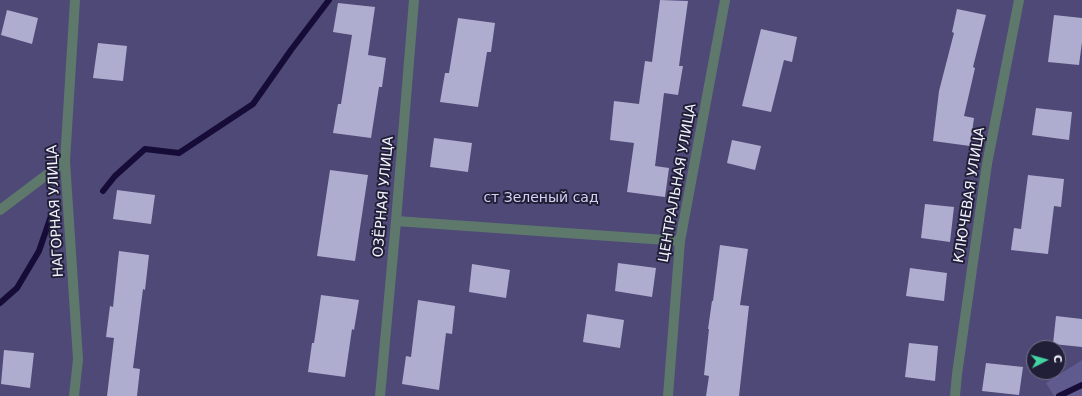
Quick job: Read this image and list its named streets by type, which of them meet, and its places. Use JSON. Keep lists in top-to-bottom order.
{
  "streets": {
    "street": [
      "ЦЕНТРАЛЬНАЯ УЛИЦА",
      "КЛЮЧЕВАЯ УЛИЦА",
      "ОЗЁРНАЯ УЛИЦА",
      "НАГОРНАЯ УЛИЦА"
    ]
  },
  "parks": ["ст Зеленый сад"],
  "north": "right"
}
